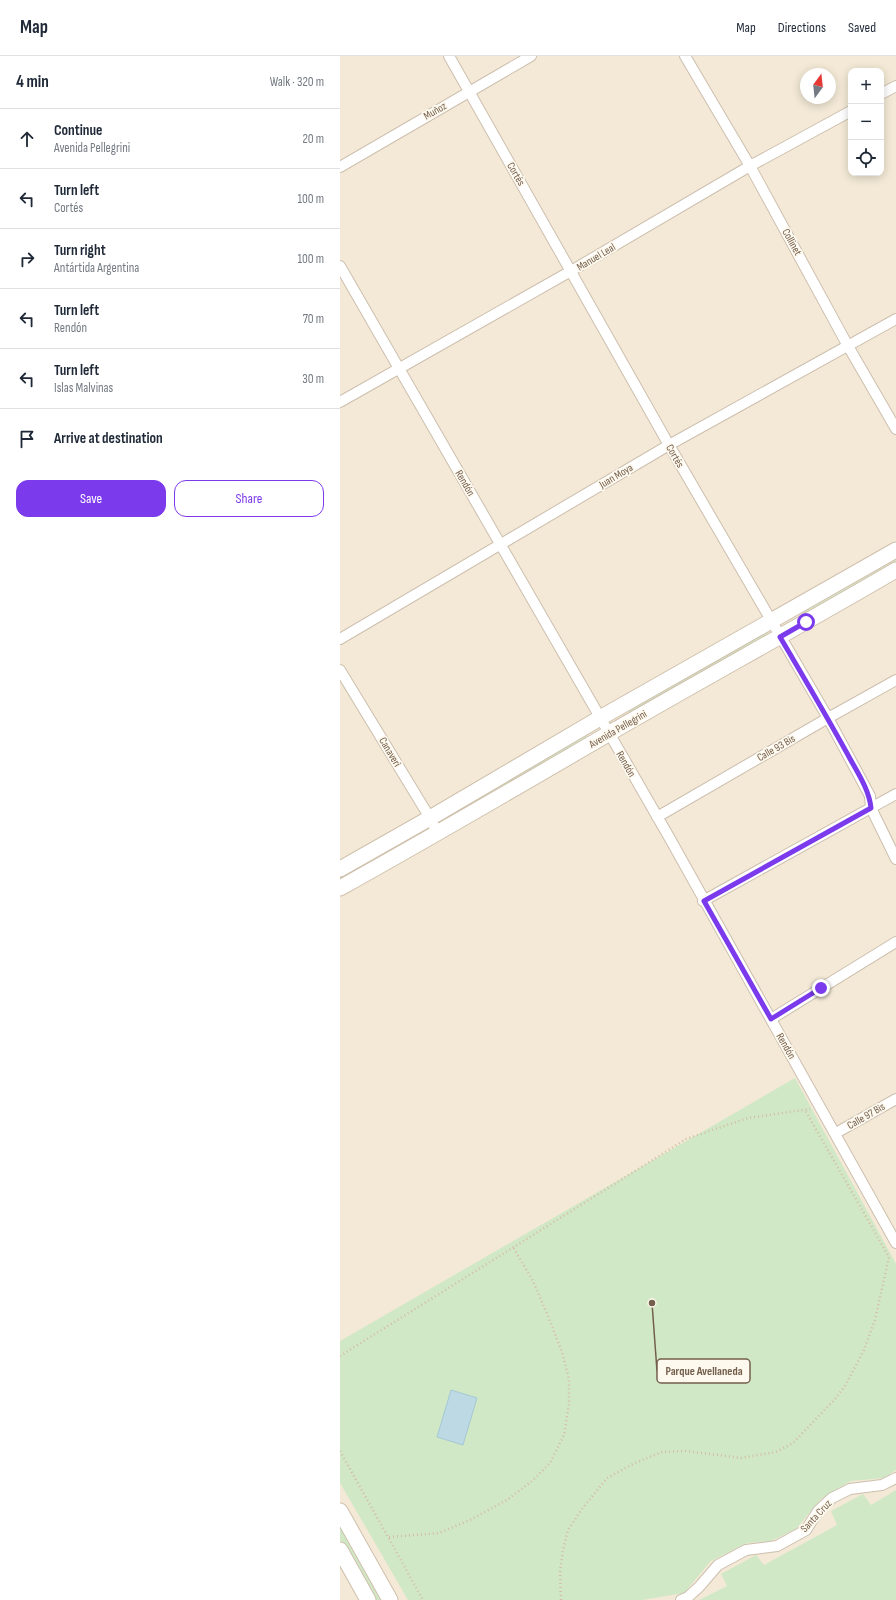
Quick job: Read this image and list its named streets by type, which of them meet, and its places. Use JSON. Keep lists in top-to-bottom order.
{
  "streets": {
    "main road": ["Avenida Pellegrini"],
    "street": [
      "Muñoz",
      "Cortés",
      "Collinet",
      "Manuel Leal",
      "Juan Moya",
      "Rendón",
      "Calle 93 Bis",
      "Canaveri",
      "Calle 97 Bis",
      "Santa Cruz"
    ]
  },
  "crossings": [
    ["Muñoz", "Cortés"],
    ["Cortés", "Manuel Leal"],
    ["Cortés", "Juan Moya"],
    ["Cortés", "Avenida Pellegrini"],
    ["Cortés", "Calle 93 Bis"],
    ["Collinet", "Manuel Leal"],
    ["Collinet", "Juan Moya"],
    ["Manuel Leal", "Rendón"],
    ["Juan Moya", "Rendón"],
    ["Rendón", "Avenida Pellegrini"],
    ["Rendón", "Calle 93 Bis"],
    ["Rendón", "Calle 97 Bis"],
    ["Avenida Pellegrini", "Canaveri"]
  ],
  "places": ["Parque Avellaneda"],
  "north": "top",
  "page": {
    "header": "Map",
    "nav": ["Map", "Directions", "Saved"],
    "heading": ["4 min", "Walk · 320 m"],
    "map_buttons": ["+", "−"],
    "list": [
      ["Continue", "Avenida Pellegrini", "20 m"],
      ["Turn left", "Cortés", "100 m"],
      ["Turn right", "Antártida Argentina", "100 m"],
      ["Turn left", "Rendón", "70 m"],
      ["Turn left", "Islas Malvinas", "30 m"],
      "Arrive at destination"
    ],
    "buttons": ["Save", "Share"]
  }
}
